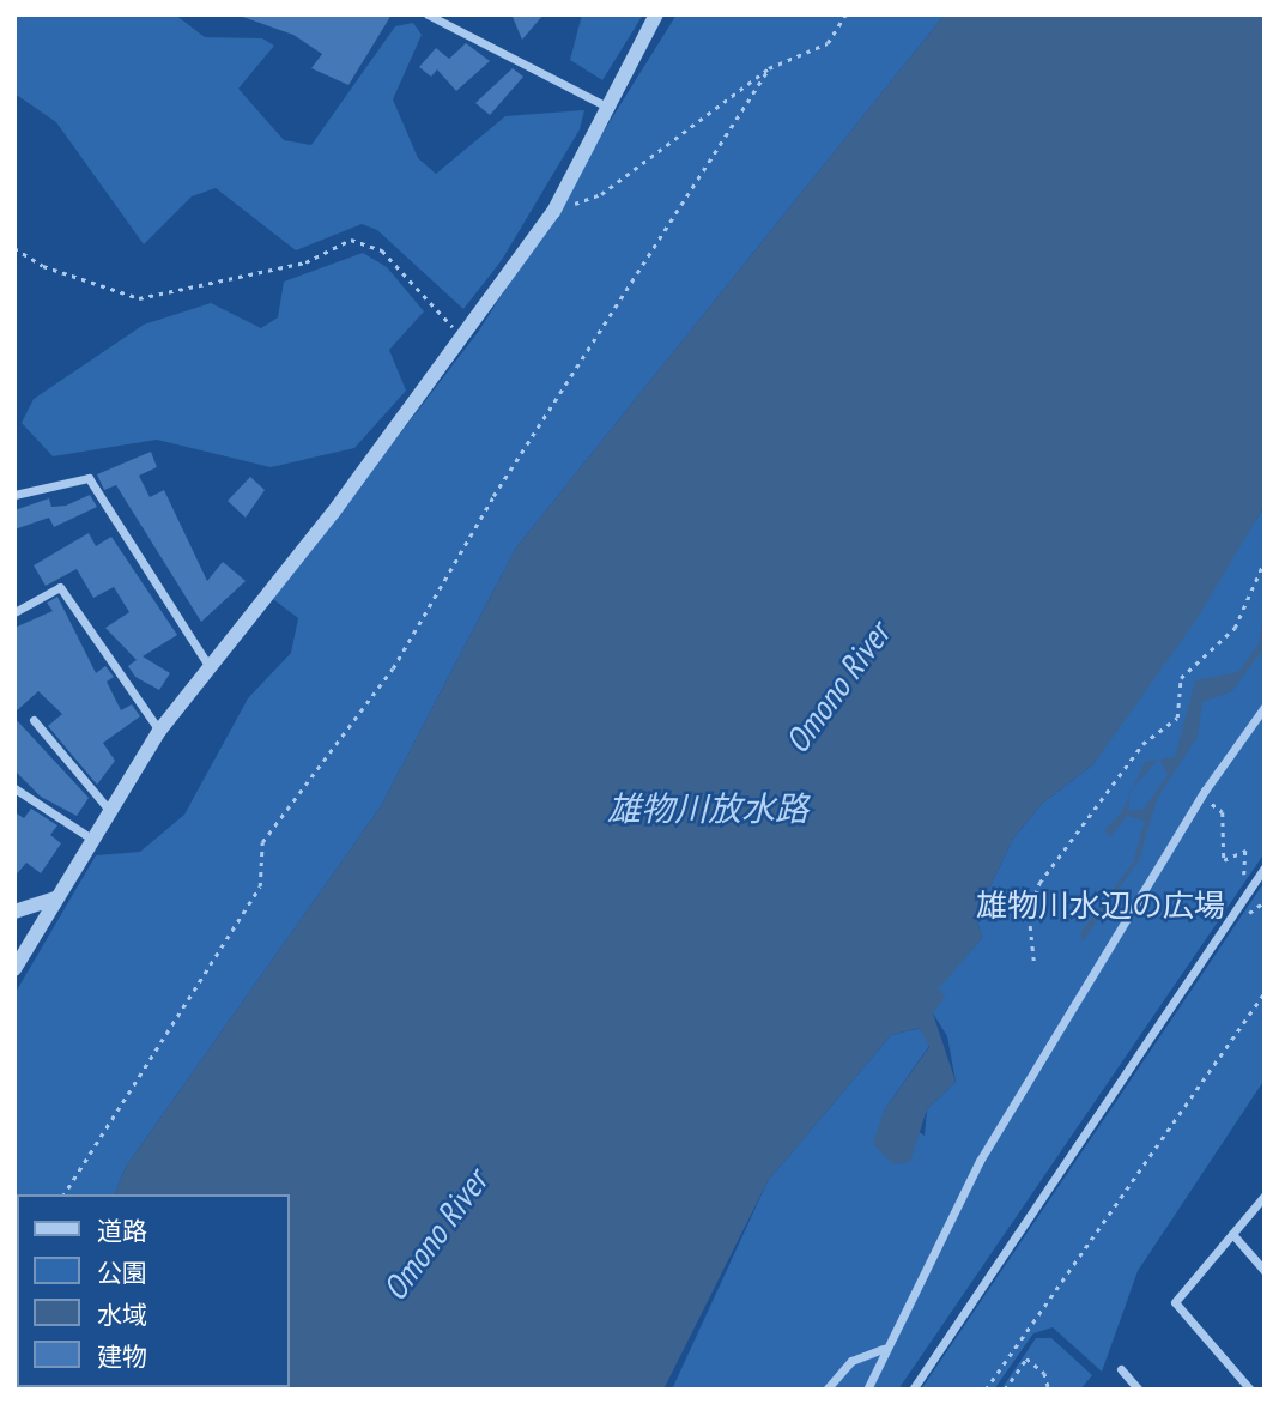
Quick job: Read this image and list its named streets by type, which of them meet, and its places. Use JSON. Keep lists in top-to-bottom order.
{
  "water": ["Omono River", "雄物川放水路"],
  "parks": ["雄物川水辺の広場"],
  "legend": [
    "道路",
    "公園",
    "水域",
    "建物"
  ]
}
